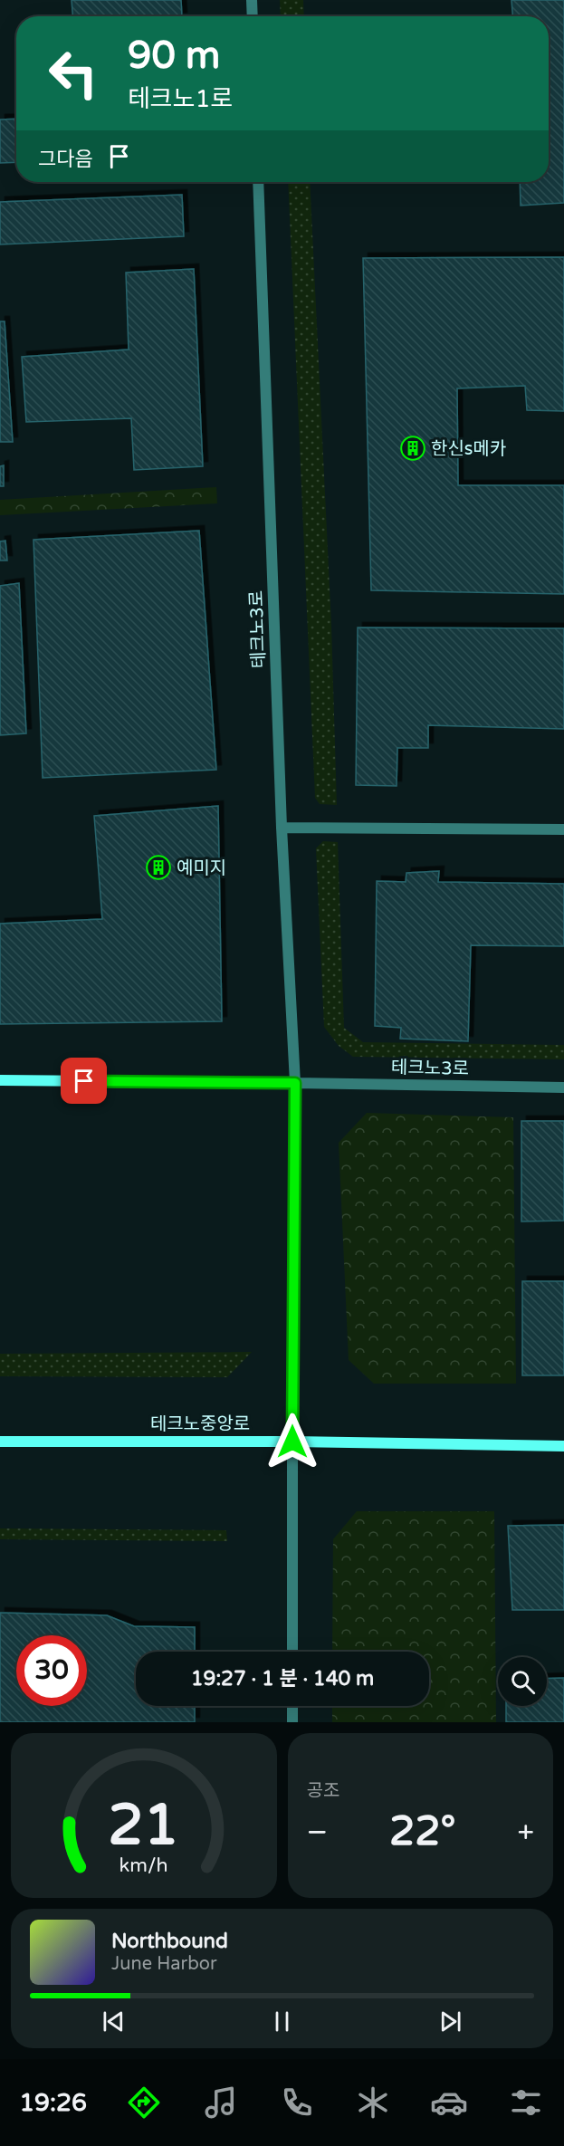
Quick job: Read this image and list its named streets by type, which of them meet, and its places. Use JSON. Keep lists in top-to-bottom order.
{
  "streets": {
    "main road": ["테크노중앙로"],
    "street": ["테크노3로"]
  },
  "crossings": [
    ["테크노3로", "테크노중앙로"]
  ],
  "places": {
    "building": ["한신s메카", "예미지"]
  },
  "page": {
    "turn": ["90 m", "테크노1로"],
    "then": "그다음",
    "limit": "30",
    "trip": "19:27 · 1 분 · 140 m",
    "tile": "공조",
    "heat": ["−", "22°", "+"],
    "song": ["Northbound", "June Harbor"],
    "tabs": "19:26",
    "gauge": ["21", "km/h"]
  }
}
